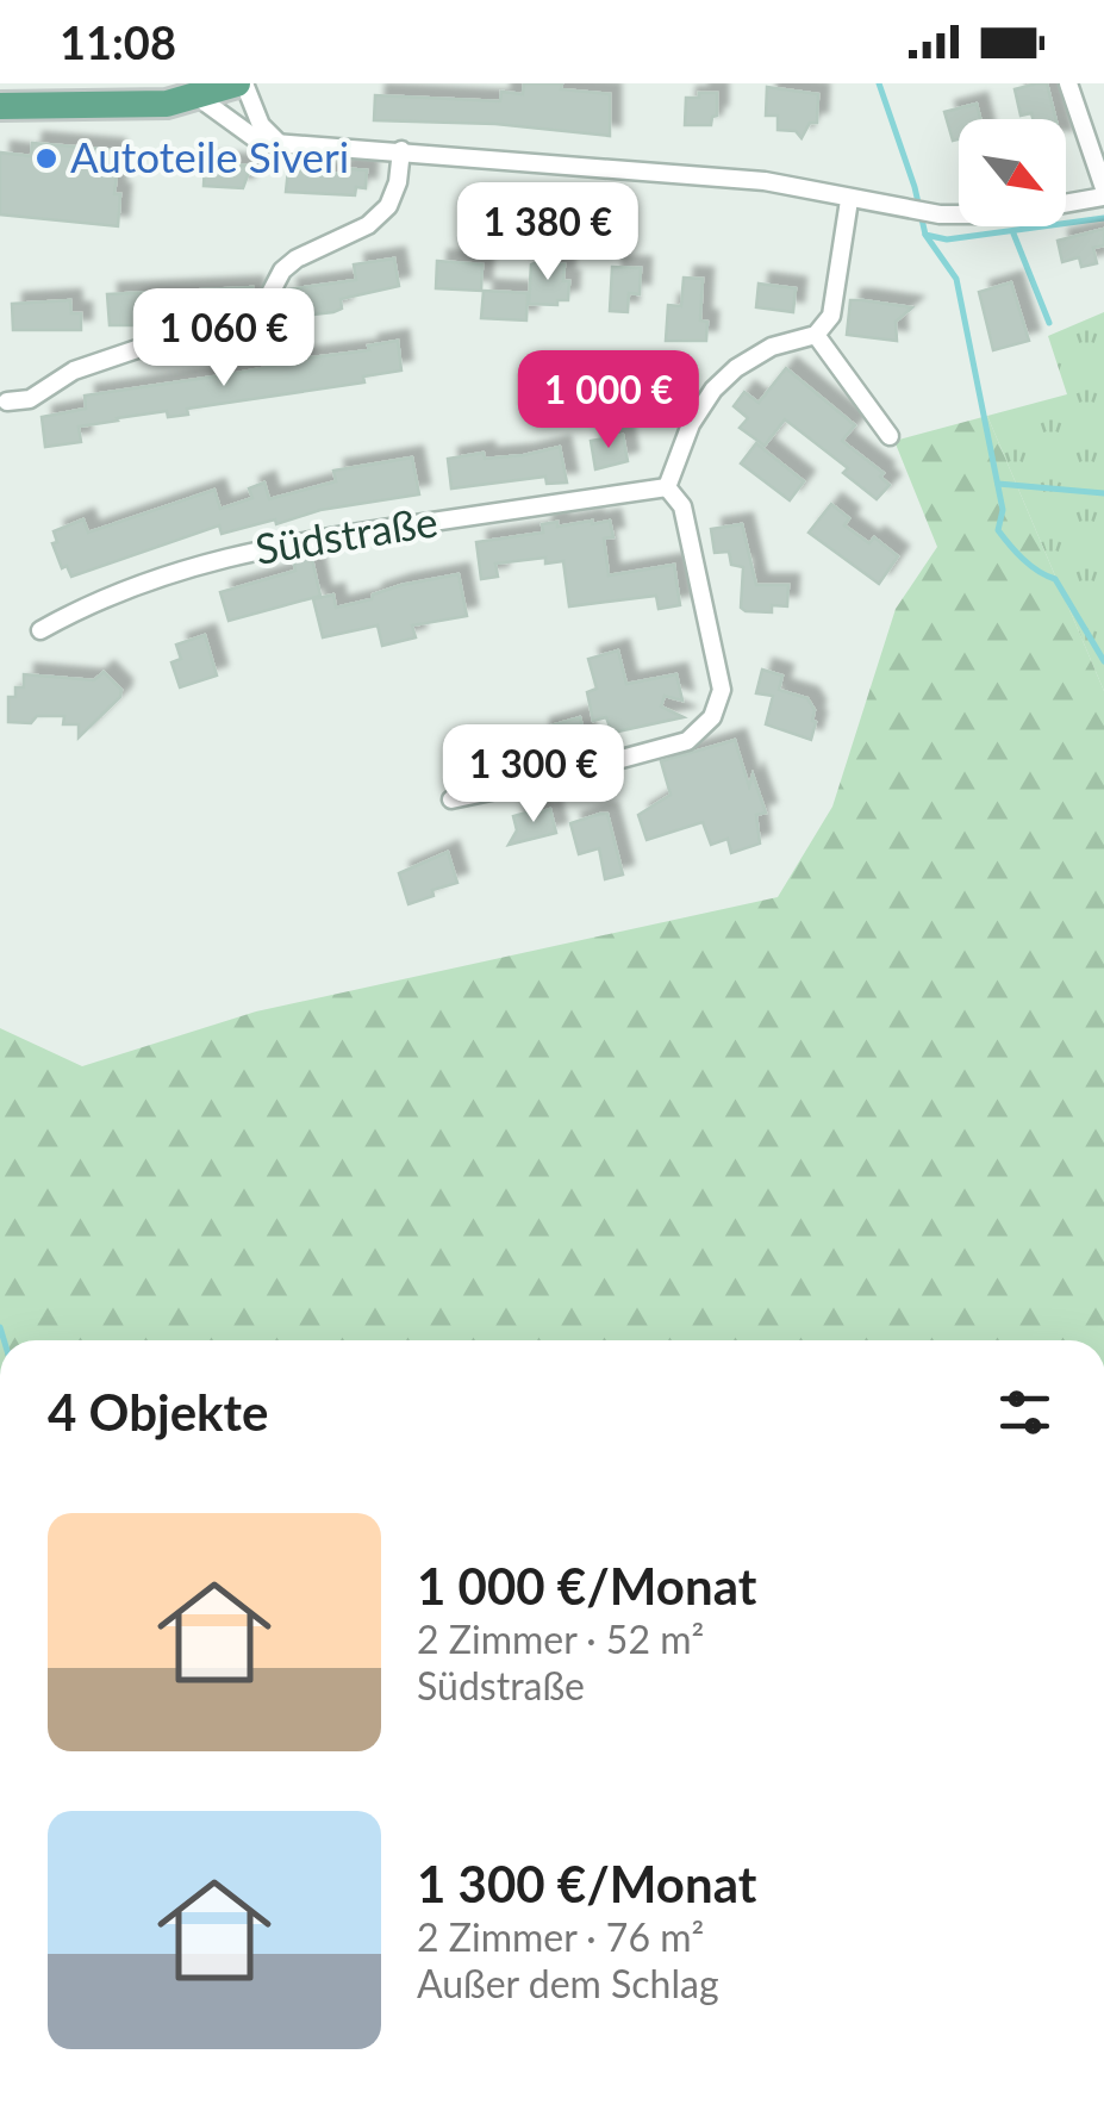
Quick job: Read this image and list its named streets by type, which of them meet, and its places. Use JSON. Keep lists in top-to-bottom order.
{
  "streets": {
    "street": ["Südstraße"]
  },
  "places": ["Autoteile Siveri"],
  "north": "bottom right",
  "page": {
    "status": "11:08",
    "price": [
      "1 380 €",
      "1 060 €",
      "1 000 €",
      "1 300 €"
    ],
    "heading": "4 Objekte",
    "list": [
      {
        "name": "1 000 €/Monat",
        "note": "2 Zimmer · 52 m² · Südstraße"
      },
      {
        "name": "1 300 €/Monat",
        "note": "2 Zimmer · 76 m² · Außer dem Schlag"
      }
    ]
  }
}
